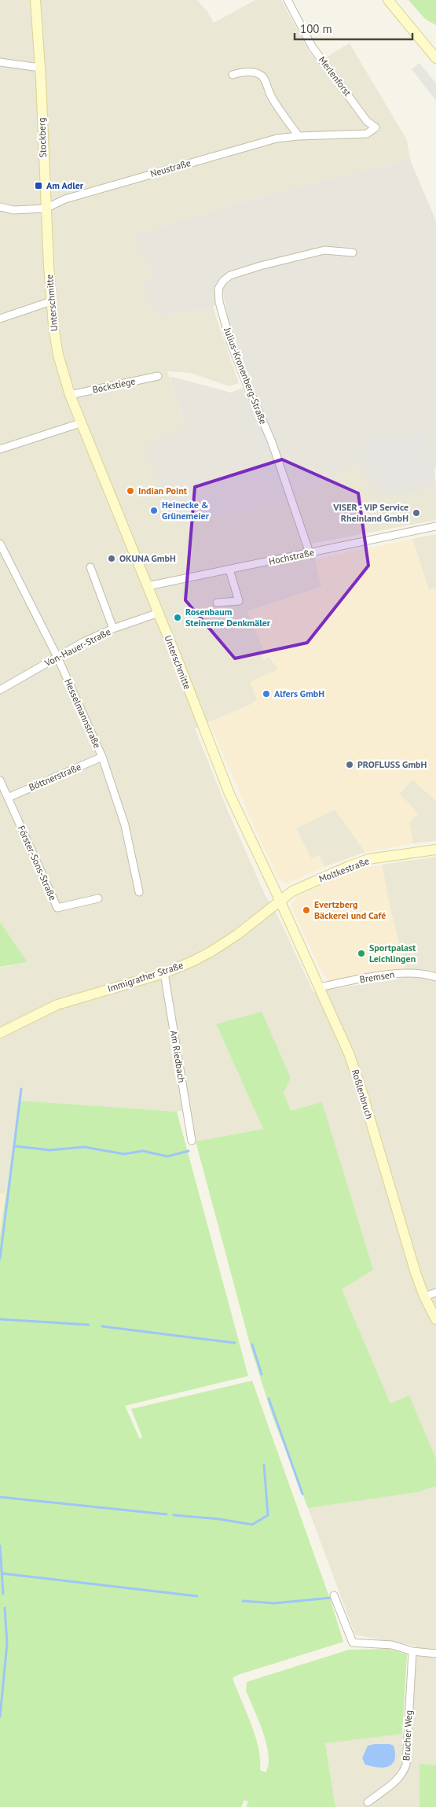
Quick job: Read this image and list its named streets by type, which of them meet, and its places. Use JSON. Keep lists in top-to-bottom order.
{
  "streets": {
    "main road": [
      "Stockberg",
      "Unterschmitte",
      "Moltkestraße",
      "Immigrather Straße",
      "Roßlenbruch"
    ],
    "street": [
      "Merlenforst",
      "Neustraße",
      "Julius-Kronenberg-Straße",
      "Bockstiege",
      "Hochstraße",
      "Von-Hauer-Straße",
      "Hesselmannstraße",
      "Böttnerstraße",
      "Förster-Sons-Straße",
      "Bremsen",
      "Am Riedbach",
      "Brucher Weg"
    ]
  },
  "crossings": [
    ["Merlenforst", "Neustraße"],
    ["Stockberg", "Neustraße"],
    ["Stockberg", "Unterschmitte"],
    ["Neustraße", "Unterschmitte"],
    ["Unterschmitte", "Bockstiege"],
    ["Unterschmitte", "Hochstraße"],
    ["Unterschmitte", "Von-Hauer-Straße"],
    ["Unterschmitte", "Moltkestraße"],
    ["Unterschmitte", "Immigrather Straße"],
    ["Unterschmitte", "Roßlenbruch"],
    ["Julius-Kronenberg-Straße", "Hochstraße"],
    ["Von-Hauer-Straße", "Hesselmannstraße"],
    ["Hesselmannstraße", "Böttnerstraße"],
    ["Böttnerstraße", "Förster-Sons-Straße"],
    ["Moltkestraße", "Immigrather Straße"],
    ["Moltkestraße", "Roßlenbruch"],
    ["Immigrather Straße", "Am Riedbach"],
    ["Immigrather Straße", "Roßlenbruch"],
    ["Bremsen", "Roßlenbruch"]
  ],
  "places": {
    "transit": ["Am Adler"],
    "other": [
      "Indian Point",
      "Heinecke & Grünemeier",
      "VISER - VIP Service Rheinland GmbH",
      "OKUNA GmbH",
      "Rosenbaum Steinerne Denkmäler",
      "Alfers GmbH",
      "PROFLUSS GmbH",
      "Evertzberg Bäckerei und Café",
      "Sportpalast Leichlingen"
    ]
  },
  "scale_bar": "100 m"
}
